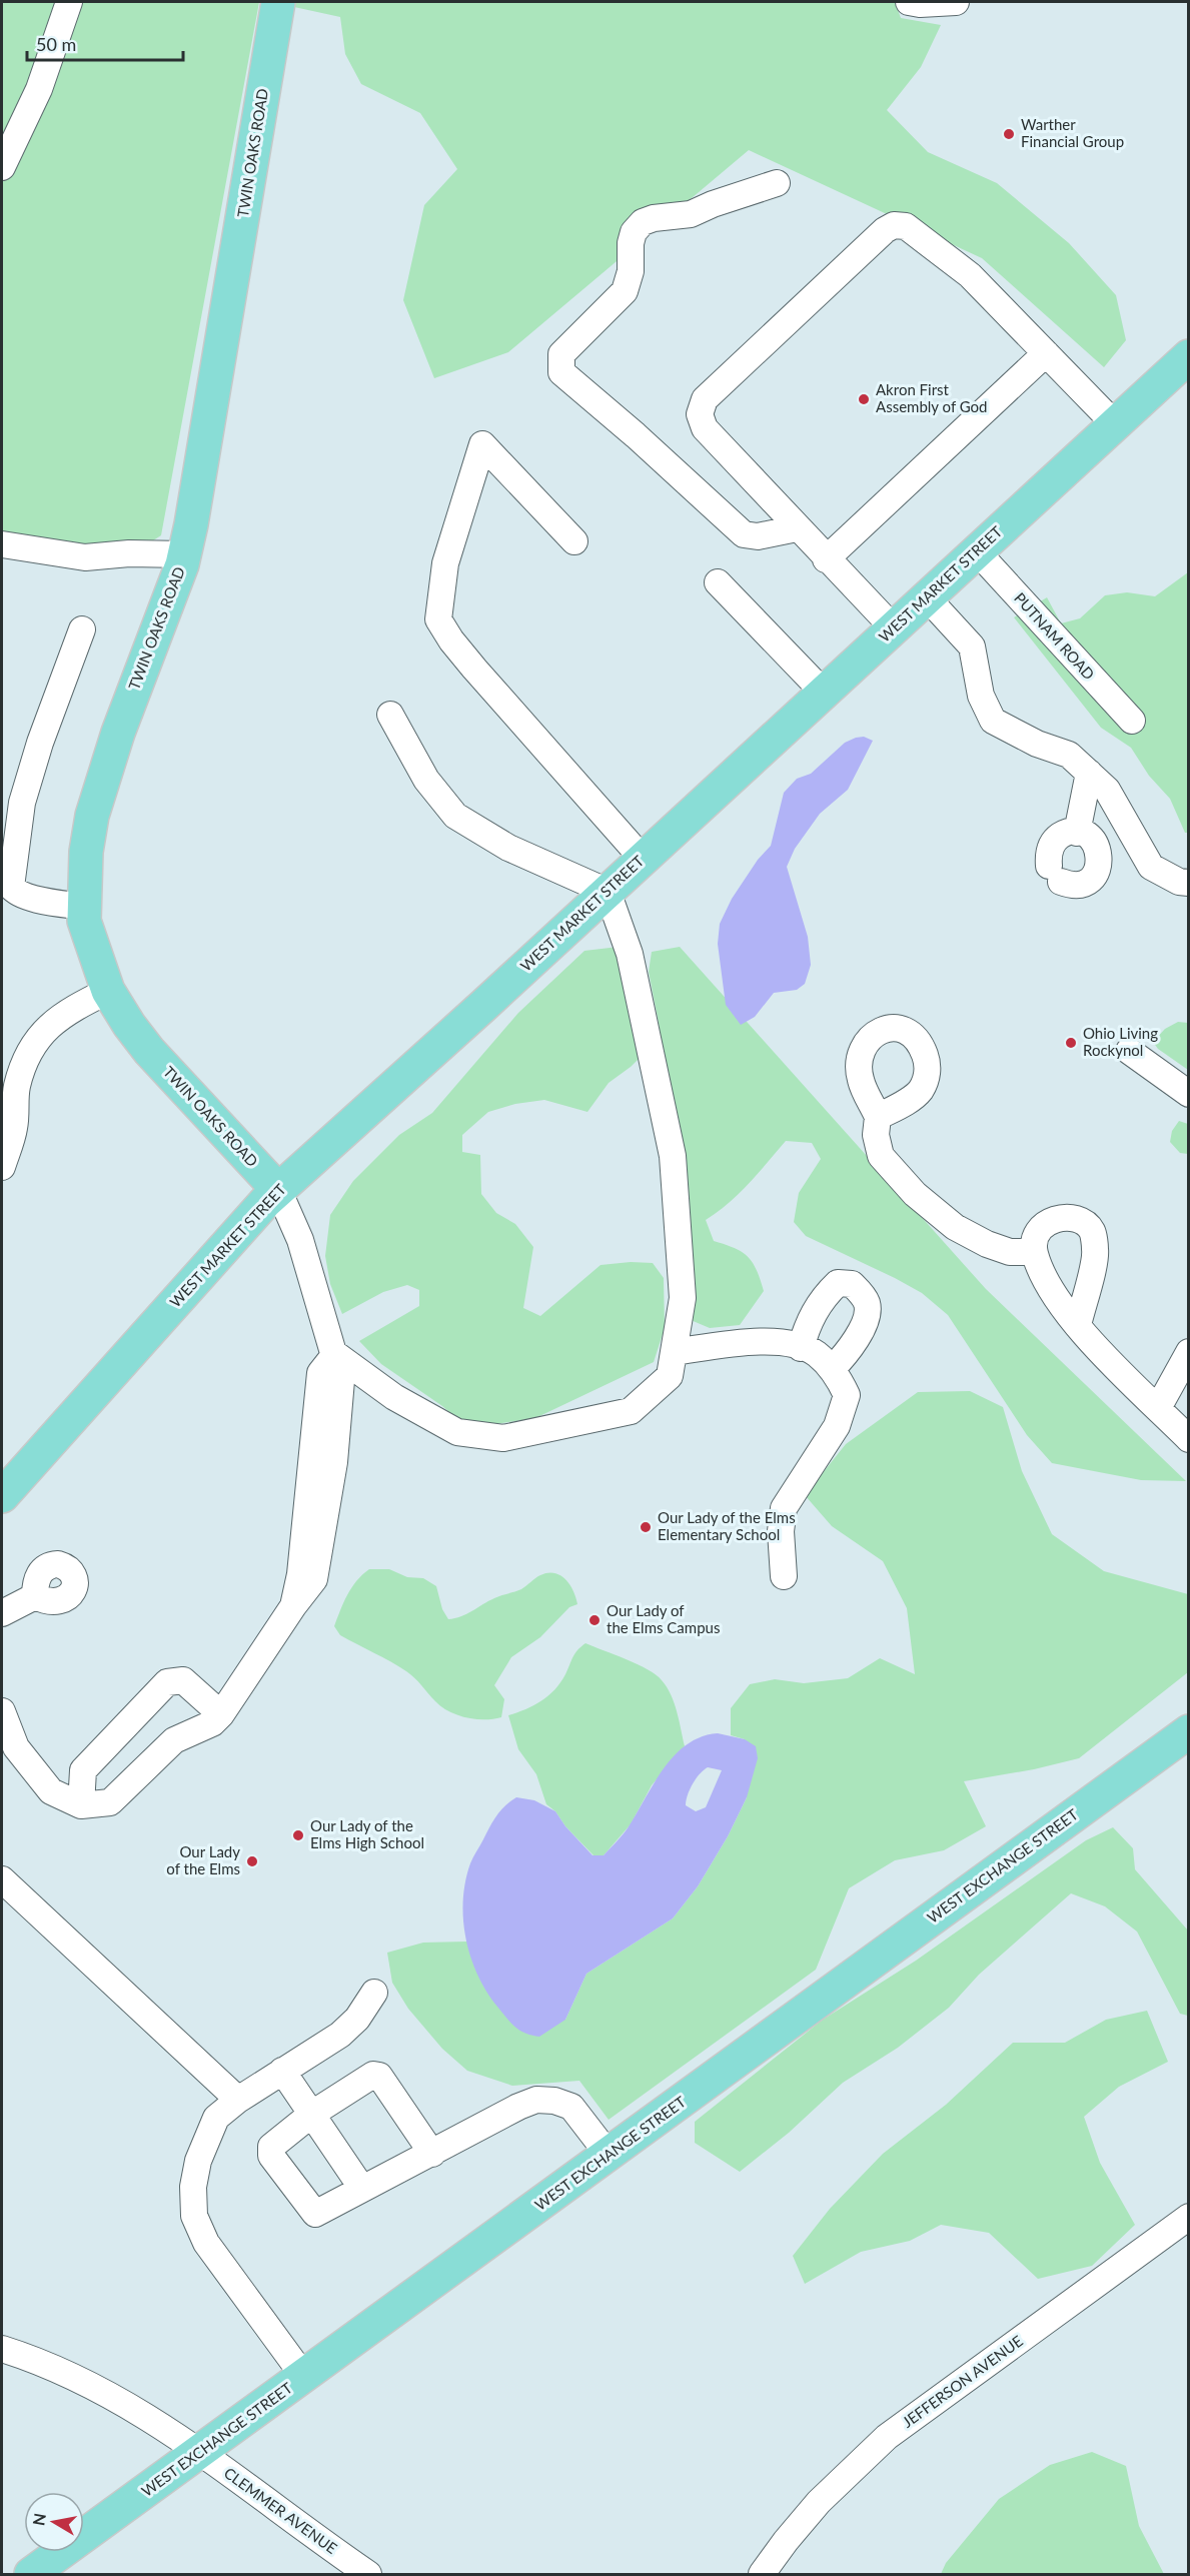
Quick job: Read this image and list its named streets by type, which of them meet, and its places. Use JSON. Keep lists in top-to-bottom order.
{
  "streets": {
    "main road": ["TWIN OAKS ROAD", "WEST MARKET STREET", "WEST EXCHANGE STREET"],
    "street": ["PUTNAM ROAD", "JEFFERSON AVENUE", "CLEMMER AVENUE"]
  },
  "crossings": [
    ["TWIN OAKS ROAD", "WEST MARKET STREET"],
    ["WEST MARKET STREET", "PUTNAM ROAD"],
    ["WEST EXCHANGE STREET", "CLEMMER AVENUE"]
  ],
  "places": [
    "Warther Financial Group",
    "Akron First Assembly of God",
    "Ohio Living Rockynol",
    "Our Lady of the Elms Elementary School",
    "Our Lady of the Elms Campus",
    "Our Lady of the Elms High School",
    "Our Lady of the Elms"
  ],
  "scale_bar": "50 m",
  "north": "left"
}
